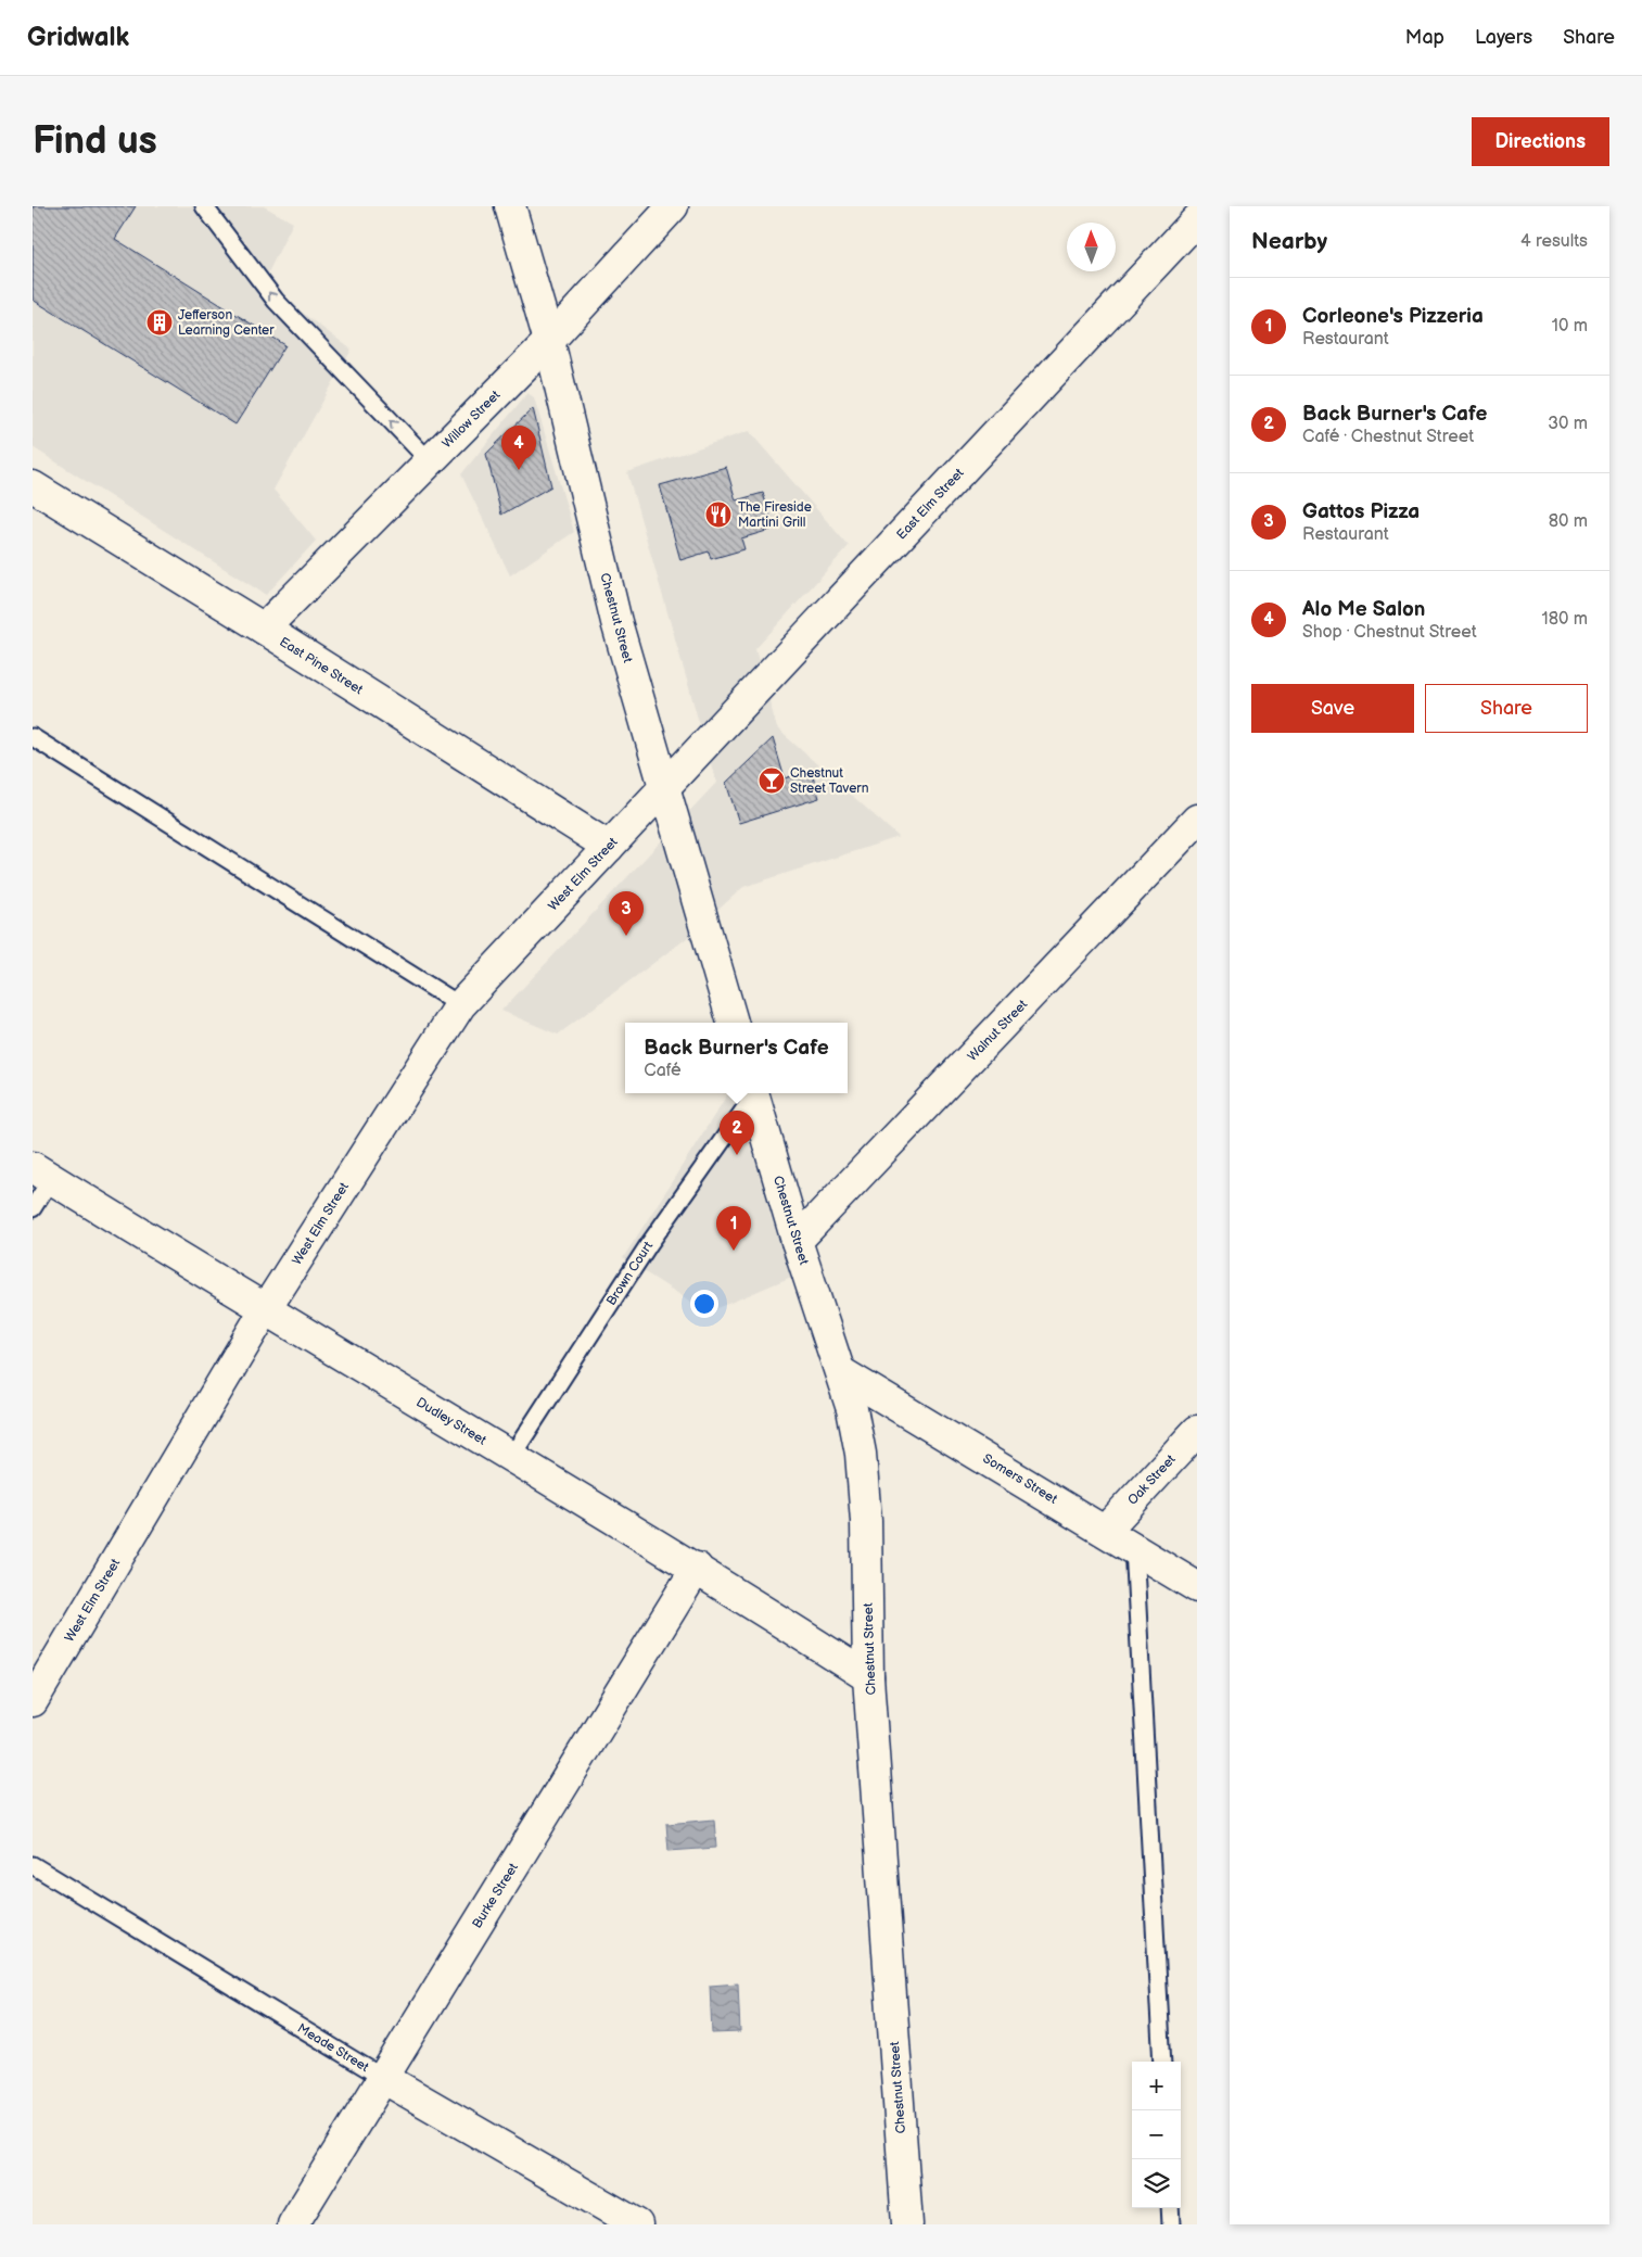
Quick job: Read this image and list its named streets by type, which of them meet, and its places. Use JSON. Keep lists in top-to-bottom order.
{
  "streets": {
    "street": [
      "Willow Street",
      "East Elm Street",
      "Chestnut Street",
      "East Pine Street",
      "West Elm Street",
      "Walnut Street",
      "Dudley Street",
      "Somers Street",
      "Oak Street",
      "Burke Street",
      "Meade Street"
    ],
    "lane": ["Brown Court"]
  },
  "crossings": [
    ["Willow Street", "Chestnut Street"],
    ["Willow Street", "East Pine Street"],
    ["East Elm Street", "Chestnut Street"],
    ["East Elm Street", "West Elm Street"],
    ["Chestnut Street", "West Elm Street"],
    ["Chestnut Street", "Walnut Street"],
    ["Chestnut Street", "Dudley Street"],
    ["Chestnut Street", "Somers Street"],
    ["East Pine Street", "West Elm Street"],
    ["West Elm Street", "Dudley Street"],
    ["Brown Court", "Dudley Street"],
    ["Dudley Street", "Burke Street"],
    ["Somers Street", "Oak Street"],
    ["Burke Street", "Meade Street"]
  ],
  "places": {
    "building": ["Jefferson Learning Center"],
    "restaurant": ["The Fireside Martini Grill"],
    "bar": ["Chestnut Street Tavern"]
  },
  "north": "top",
  "page": {
    "header": "Gridwalk",
    "nav": ["Map", "Layers", "Share"],
    "buttons": [
      "Directions",
      ["Save", "Share"]
    ],
    "title": "Find us",
    "heading": ["Nearby", "4 results"],
    "list": [
      {
        "mark": "1",
        "name": "Corleone's Pizzeria",
        "note": "Restaurant",
        "value": "10 m"
      },
      {
        "mark": "2",
        "name": "Back Burner's Cafe",
        "note": "Café · Chestnut Street",
        "value": "30 m"
      },
      {
        "mark": "3",
        "name": "Gattos Pizza",
        "note": "Restaurant",
        "value": "80 m"
      },
      {
        "mark": "4",
        "name": "Alo Me Salon",
        "note": "Shop · Chestnut Street",
        "value": "180 m"
      }
    ],
    "pins": [
      "4",
      "3",
      "2",
      "1"
    ],
    "popup": ["Back Burner's Cafe", "Café"],
    "map_buttons": ["+", "−"]
  }
}
